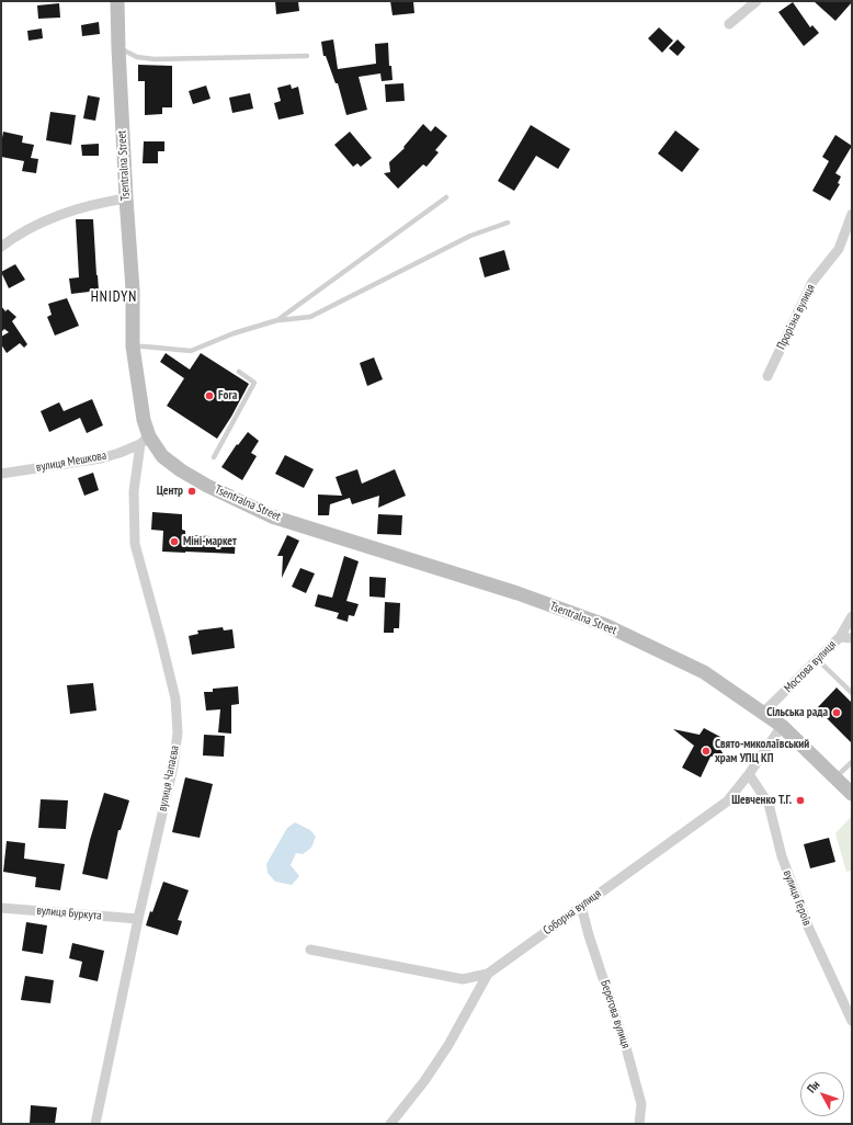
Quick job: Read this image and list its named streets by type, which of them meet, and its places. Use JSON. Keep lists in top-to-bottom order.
{
  "streets": {
    "street": [
      "Tsentralna Street",
      "Прорізна вулиця",
      "вулиця Мешкова",
      "Мостова вулиця",
      "вулиця Чапаєва",
      "вулиця Героїв",
      "Соборна вулиця",
      "вулиця Буркута",
      "Берегова вулиця"
    ]
  },
  "crossings": [
    ["Tsentralna Street", "вулиця Мешкова"],
    ["Tsentralna Street", "Мостова вулиця"],
    ["Tsentralna Street", "вулиця Чапаєва"],
    ["Tsentralna Street", "Соборна вулиця"],
    ["вулиця Мешкова", "вулиця Чапаєва"],
    ["вулиця Чапаєва", "вулиця Буркута"],
    ["вулиця Героїв", "Соборна вулиця"],
    ["Соборна вулиця", "Берегова вулиця"]
  ],
  "districts": ["HNIDYN"],
  "places": [
    "Fora",
    "Центр",
    "Міні-маркет",
    "Сільська рада",
    "Свято-миколаївський храм УПЦ КП",
    "Шевченко Т.Г."
  ],
  "north": "top left"
}
